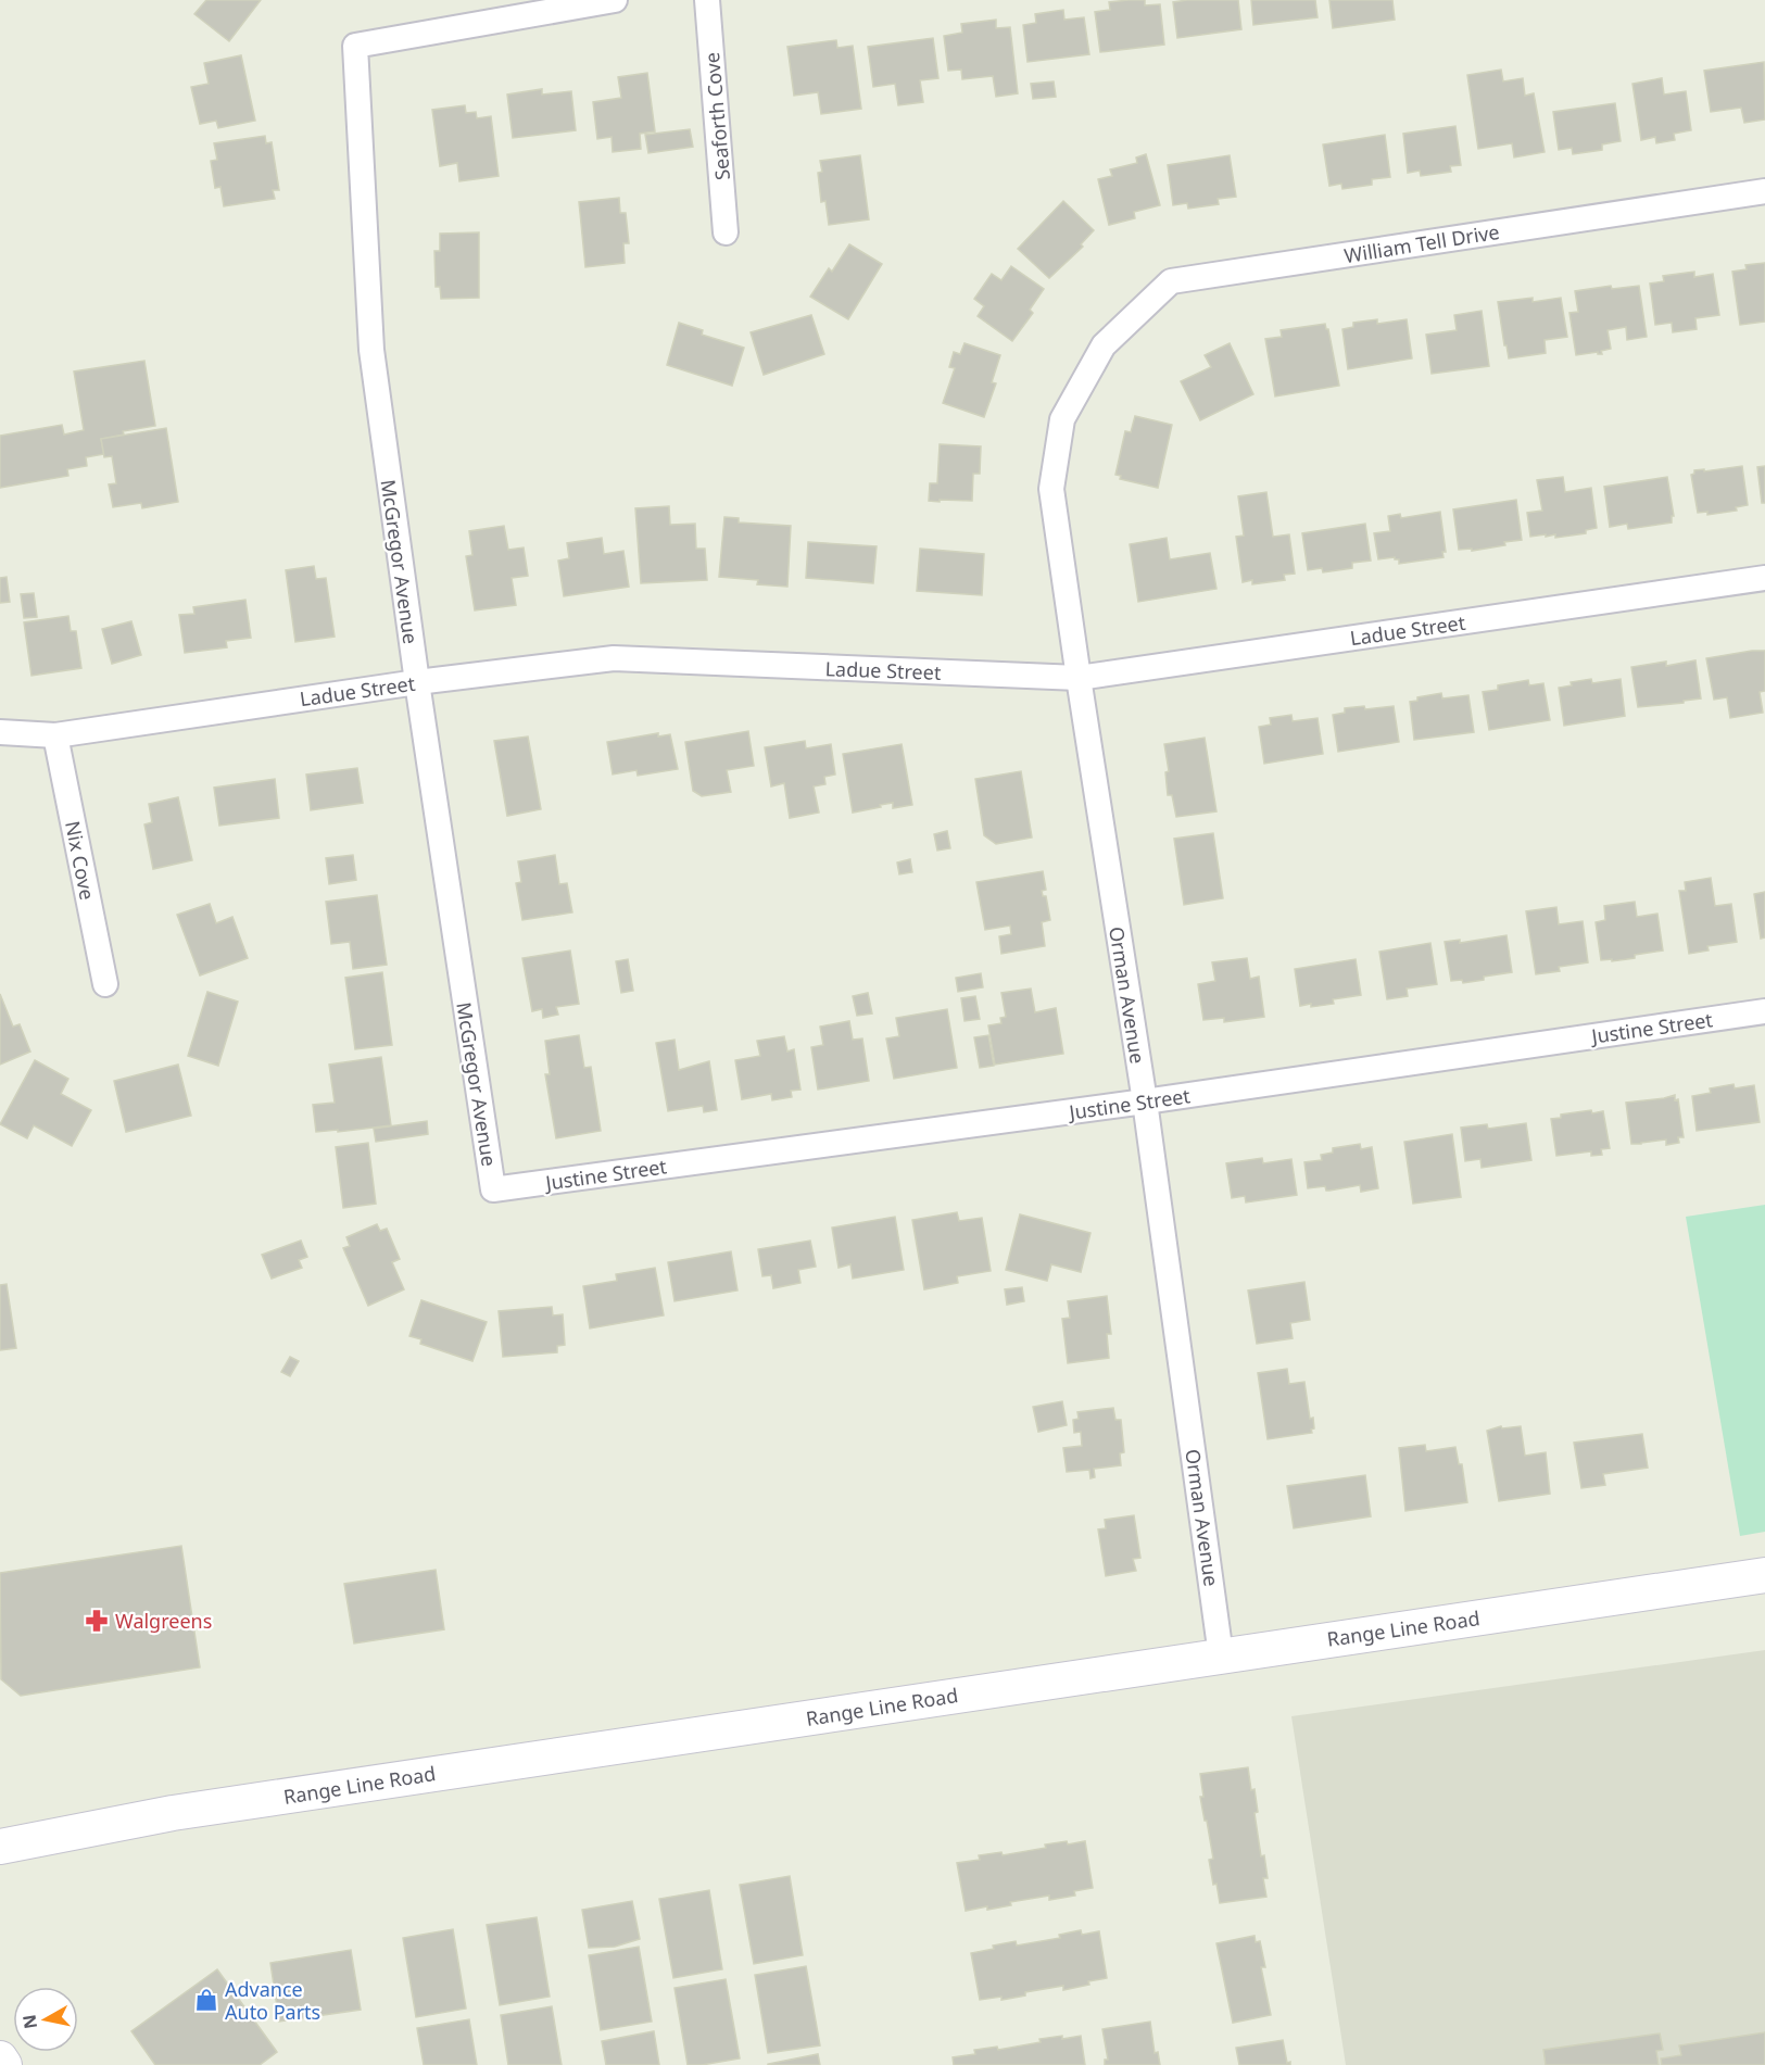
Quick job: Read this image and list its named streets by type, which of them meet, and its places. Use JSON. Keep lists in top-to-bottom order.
{
  "streets": {
    "main road": ["Range Line Road"],
    "street": [
      "Seaforth Cove",
      "William Tell Drive",
      "McGregor Avenue",
      "Ladue Street",
      "Nix Cove",
      "Orman Avenue",
      "Justine Street"
    ]
  },
  "crossings": [
    ["William Tell Drive", "Orman Avenue"],
    ["McGregor Avenue", "Ladue Street"],
    ["McGregor Avenue", "Justine Street"],
    ["Ladue Street", "Nix Cove"],
    ["Ladue Street", "Orman Avenue"],
    ["Orman Avenue", "Justine Street"],
    ["Orman Avenue", "Range Line Road"]
  ],
  "places": {
    "pharmacy": ["Walgreens"],
    "shop": ["Advance Auto Parts"]
  },
  "north": "left"
}
